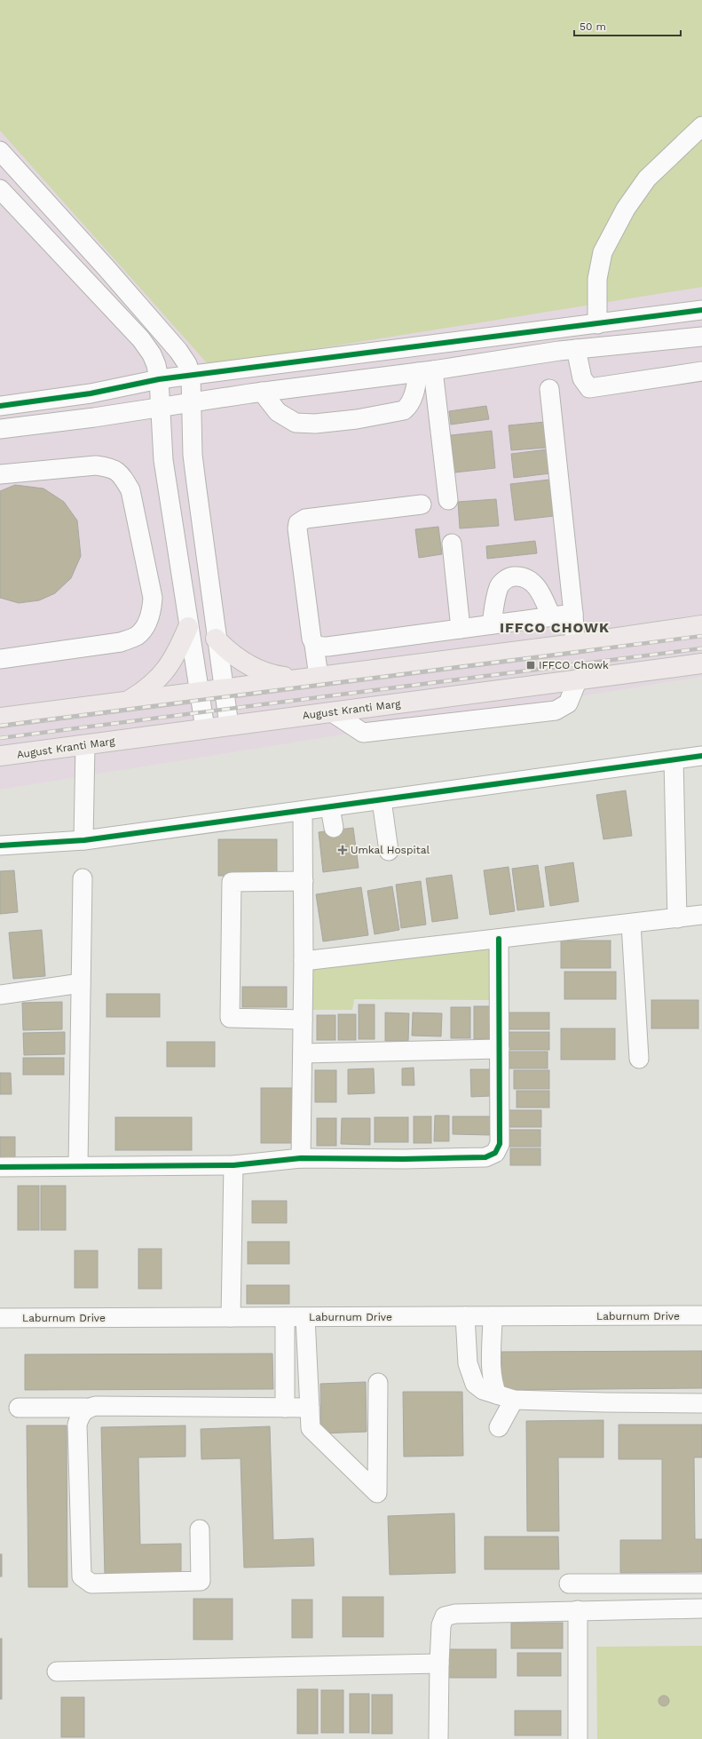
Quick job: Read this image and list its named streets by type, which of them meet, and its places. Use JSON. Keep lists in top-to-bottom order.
{
  "streets": {
    "main road": ["August Kranti Marg"],
    "street": ["Laburnum Drive"]
  },
  "districts": ["IFFCO CHOWK"],
  "places": {
    "transit": ["IFFCO Chowk"],
    "health": ["Umkal Hospital"]
  },
  "scale_bar": "50 m"
}
